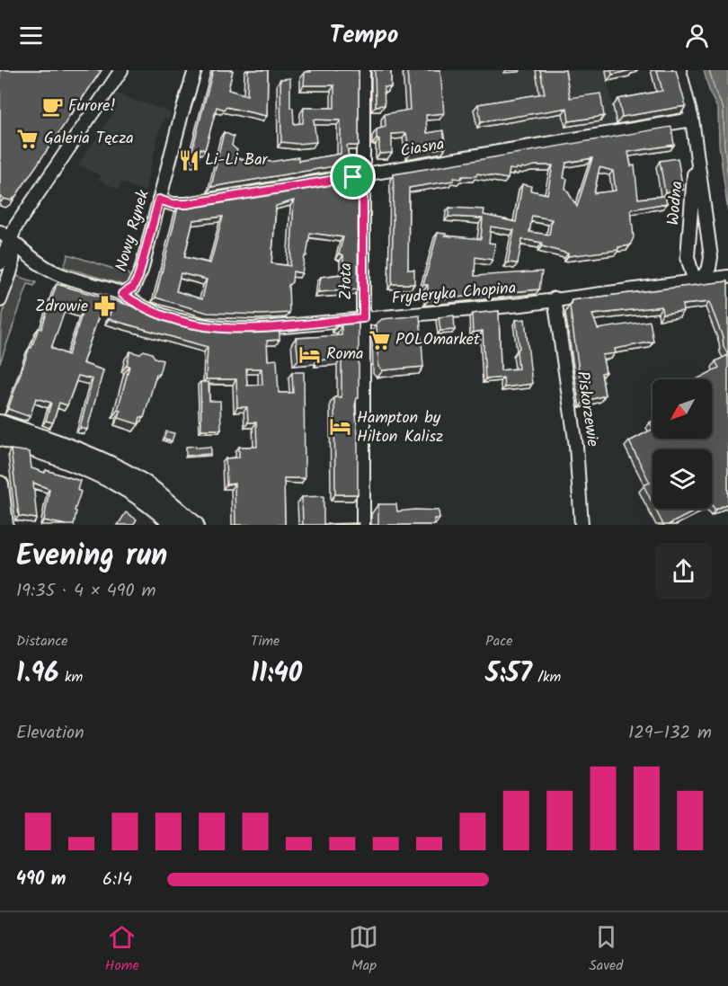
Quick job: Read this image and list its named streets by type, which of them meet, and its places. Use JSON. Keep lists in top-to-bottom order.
{
  "streets": {
    "street": [
      "Ciasna",
      "Wodna",
      "Nowy Rynek",
      "Złota",
      "Fryderyka Chopina",
      "Piskorzewie"
    ]
  },
  "crossings": [
    ["Ciasna", "Wodna"],
    ["Ciasna", "Nowy Rynek"],
    ["Ciasna", "Złota"],
    ["Nowy Rynek", "Fryderyka Chopina"],
    ["Złota", "Fryderyka Chopina"],
    ["Fryderyka Chopina", "Piskorzewie"]
  ],
  "places": {
    "cafe": ["Furore!"],
    "supermarket": ["Galeria Tęcza", "POLOmarket"],
    "restaurant": ["Li-Li Bar"],
    "pharmacy": ["Zdrowie"],
    "hotel": ["Roma", "Hampton by Hilton Kalisz"]
  },
  "north": "bottom left",
  "page": {
    "header": "Tempo",
    "heading": ["Evening run", "19:35 · 4 × 490 m"],
    "stats": [
      ["Distance", "1.96 km"],
      ["Time", "11:40"],
      ["Pace", "5:57 /km"]
    ],
    "chart": ["Elevation", "129–132 m"],
    "list": [
      {
        "name": "490 m",
        "note": "6:14"
      }
    ],
    "tabs": ["Home", "Map", "Saved"]
  }
}
